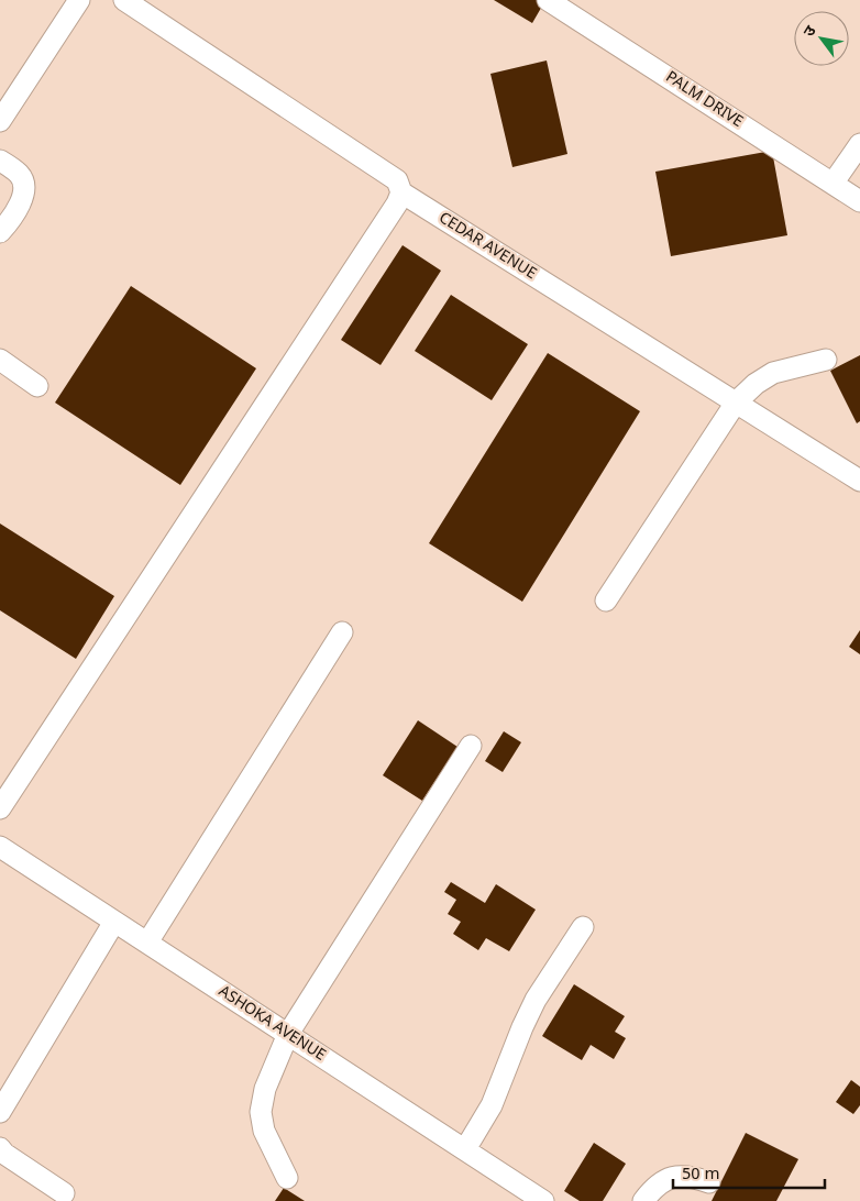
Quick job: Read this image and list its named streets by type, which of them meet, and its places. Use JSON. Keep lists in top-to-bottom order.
{
  "streets": {
    "street": ["PALM DRIVE", "CEDAR AVENUE", "ASHOKA AVENUE"]
  },
  "scale_bar": "50 m",
  "north": "top left"
}
